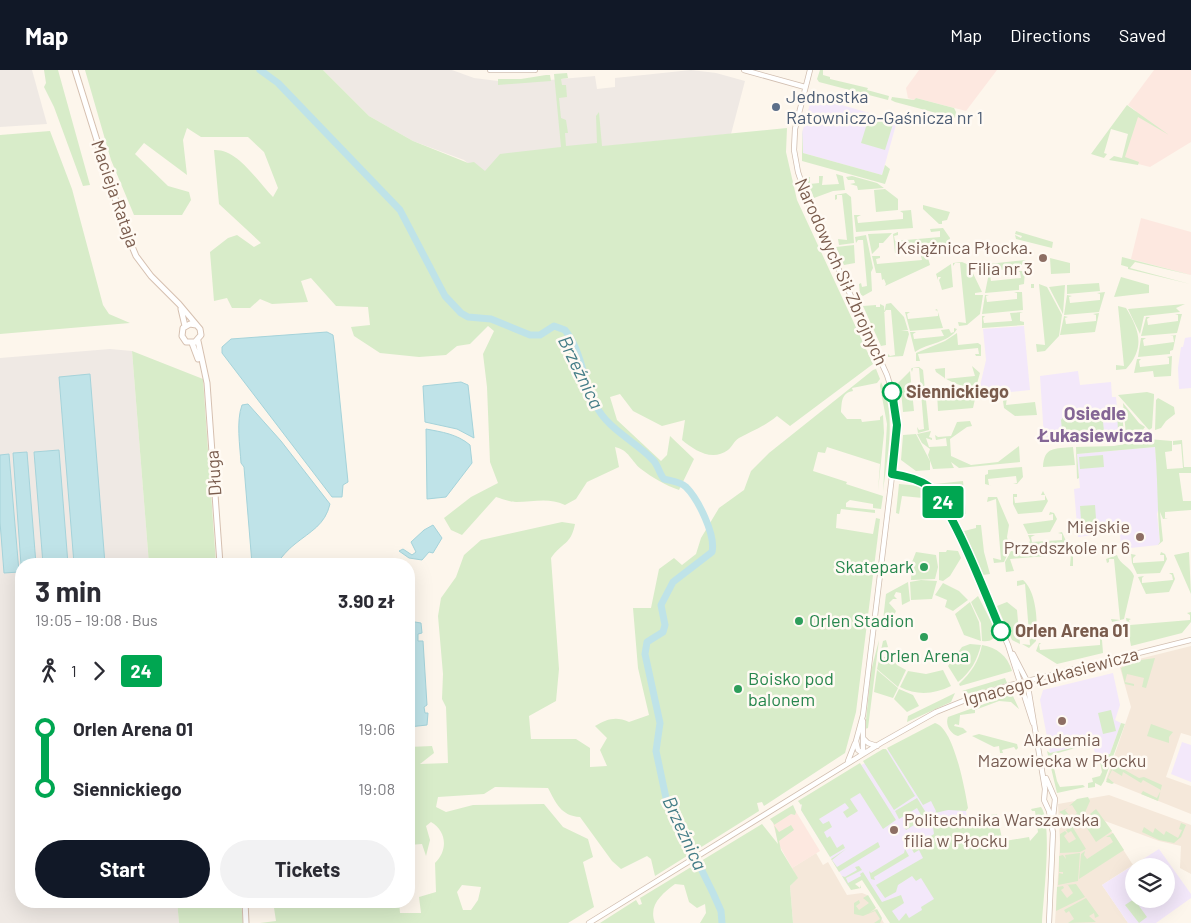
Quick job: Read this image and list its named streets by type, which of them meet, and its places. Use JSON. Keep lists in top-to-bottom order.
{
  "streets": {
    "main road": ["Macieja Rataja", "Długa"],
    "street": ["Narodowych Sił Zbrojnych", "Ignacego Łukasiewicza"]
  },
  "crossings": [
    ["Macieja Rataja", "Długa"]
  ],
  "districts": ["Osiedle Łukasiewicza"],
  "water": ["Brzeźnica"],
  "places": [
    "Jednostka Ratowniczo-Gaśnicza nr 1",
    "Książnica Płocka. Filia nr 3",
    "Siennickiego",
    "Miejskie Przedszkole nr 6",
    "Skatepark",
    "Orlen Stadion",
    "Orlen Arena 01",
    "Orlen Arena",
    "Boisko pod balonem",
    "Akademia Mazowiecka w Płocku",
    "Politechnika Warszawska filia w Płocku"
  ],
  "lines": ["bus line 24"],
  "page": {
    "header": "Map",
    "nav": ["Map", "Directions", "Saved"],
    "on_map": "24",
    "heading": ["3 min", "19:05 – 19:08 · Bus", "3.90 zł"],
    "legs": ["1", "24"],
    "list": [
      {
        "name": "Orlen Arena 01",
        "value": "19:06"
      },
      {
        "name": "Siennickiego",
        "value": "19:08"
      }
    ],
    "buttons": ["Start", "Tickets"]
  }
}
